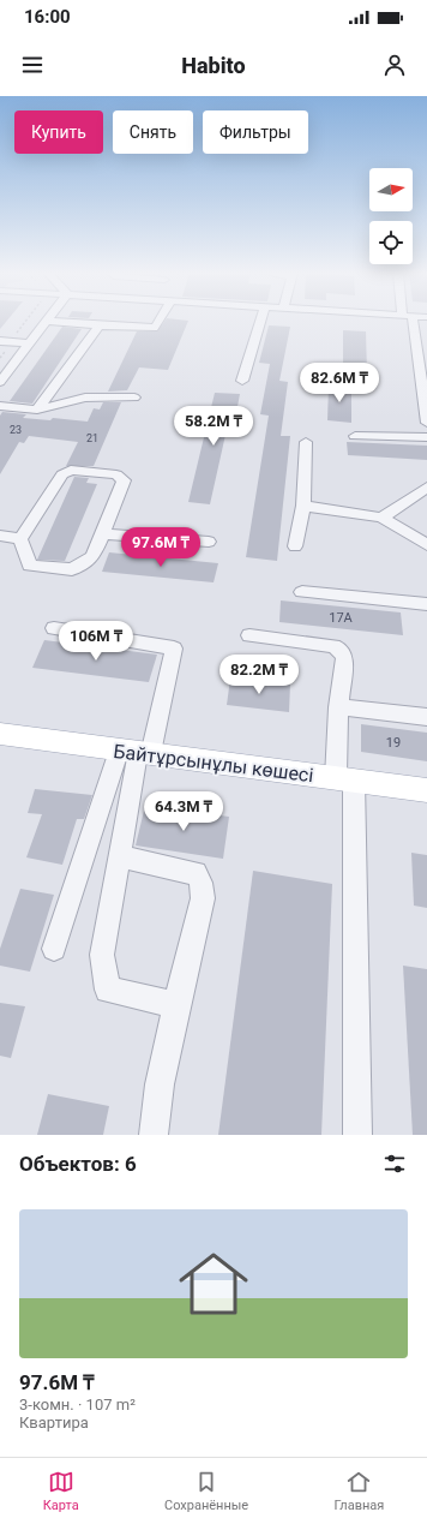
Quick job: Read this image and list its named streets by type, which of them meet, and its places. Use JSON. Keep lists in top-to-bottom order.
{
  "streets": {
    "main road": ["Байтұрсынұлы көшесі"]
  },
  "house_numbers": [
    "23",
    "21",
    "17А",
    "19"
  ],
  "north": "right",
  "page": {
    "status": "16:00",
    "header": "Habito",
    "chip": ["Купить", "Снять", "Фильтры"],
    "price": [
      "82.6M ₸",
      "58.2M ₸",
      "97.6M ₸",
      "106M ₸",
      "82.2M ₸",
      "64.3M ₸"
    ],
    "heading": "Объектов: 6",
    "list": [
      {
        "name": "97.6M ₸",
        "note": "3-комн. · 107 m² · Квартира"
      }
    ],
    "tabs": ["Карта", "Сохранённые", "Главная"]
  }
}
